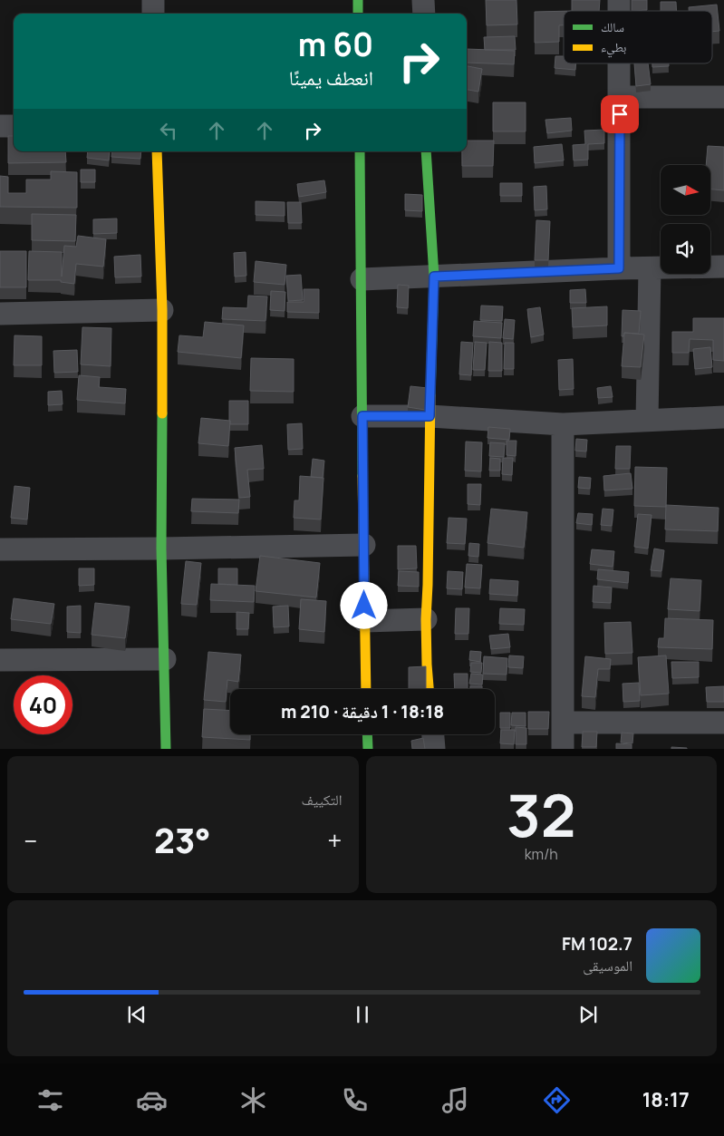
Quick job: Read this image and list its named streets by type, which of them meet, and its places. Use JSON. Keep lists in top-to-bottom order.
{
  "legend": ["سالك", "بطيء"],
  "north": "right",
  "page": {
    "turn": ["60 m", "انعطف يمينًا"],
    "limit": "40",
    "trip": "18:18 · 1 دقيقة · 210 m",
    "tile": [
      ["32", "km/h"],
      "التكييف"
    ],
    "heat": ["−", "23°", "+"],
    "song": ["102.7 FM", "الموسيقى"],
    "tabs": "18:17"
  }
}
